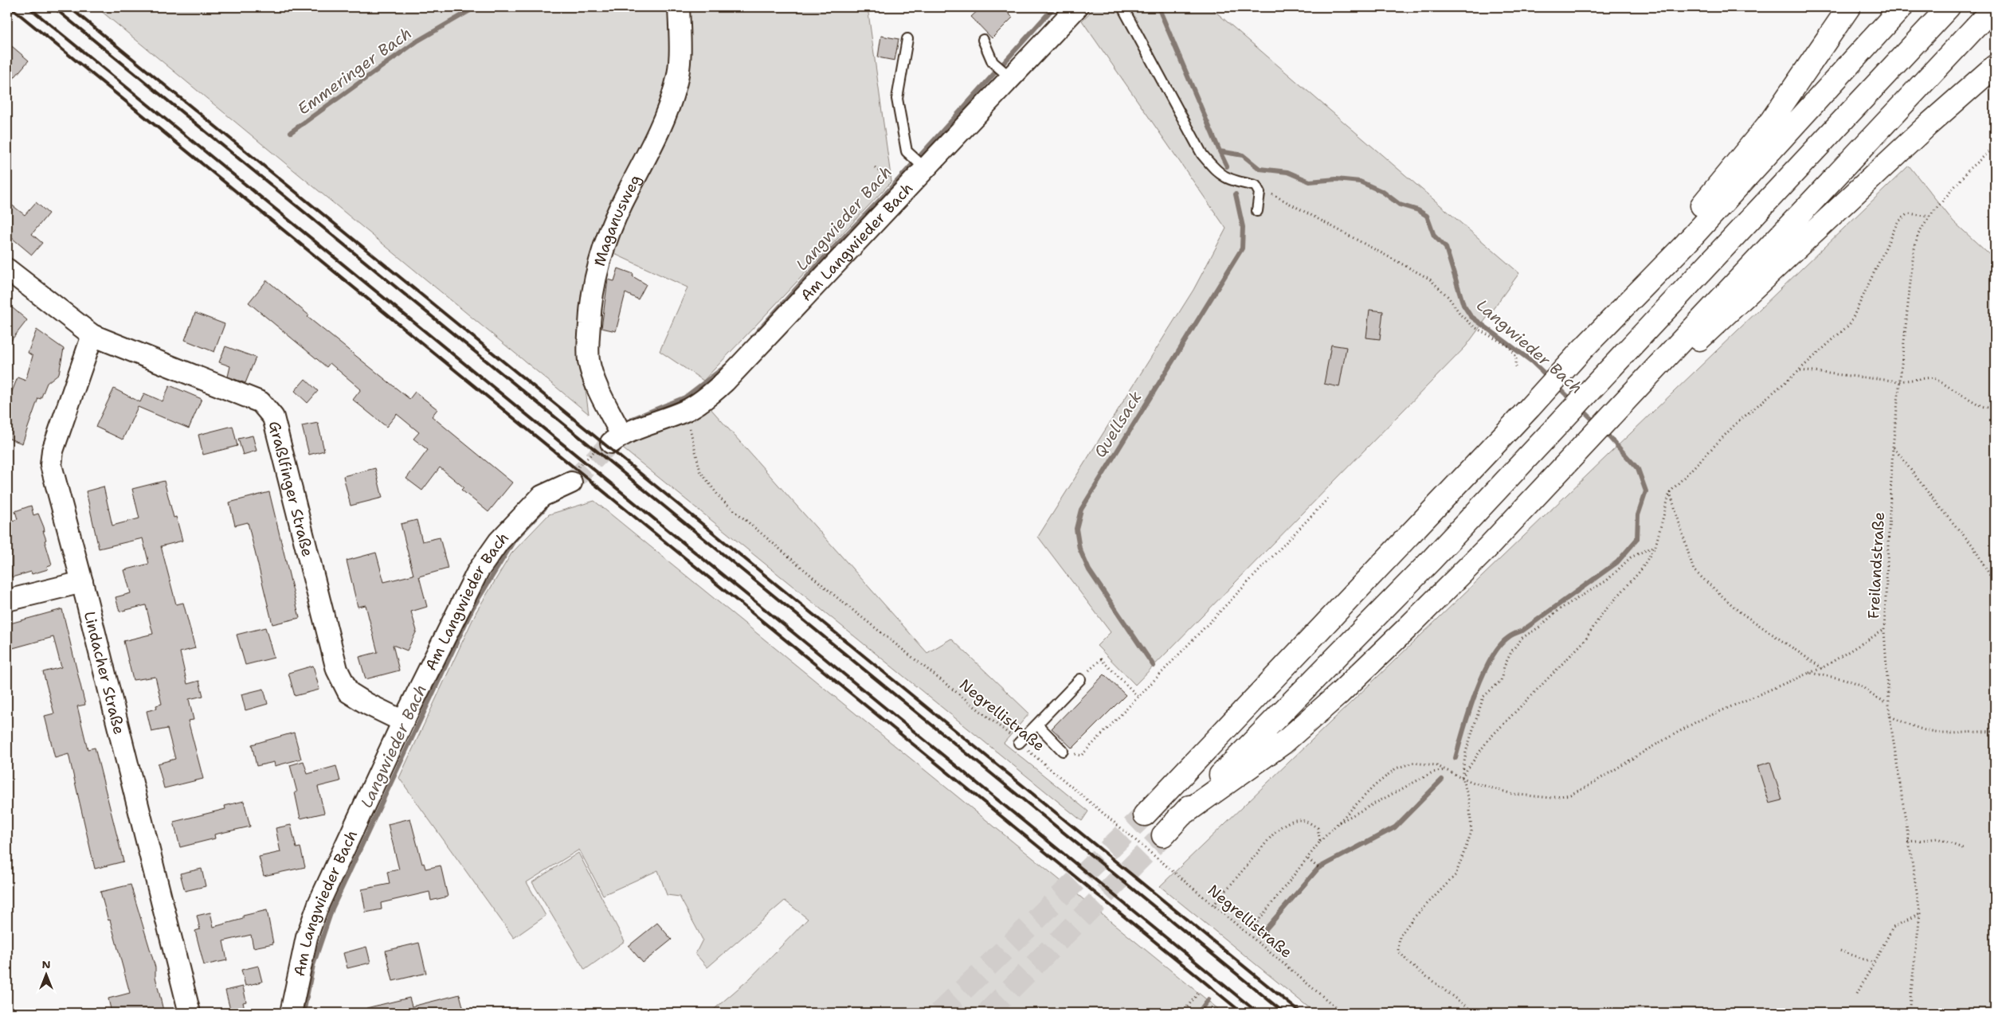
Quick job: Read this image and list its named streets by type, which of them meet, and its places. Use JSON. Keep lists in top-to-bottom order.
{
  "streets": {
    "street": [
      "Maganusweg",
      "Am Langwieder Bach",
      "Graßlfinger Straße",
      "Lindacher Straße"
    ],
    "path": ["Freilandstraße", "Negrellistraße"]
  },
  "crossings": [
    ["Maganusweg", "Am Langwieder Bach"],
    ["Am Langwieder Bach", "Graßlfinger Straße"],
    ["Am Langwieder Bach", "Negrellistraße"],
    ["Graßlfinger Straße", "Lindacher Straße"]
  ],
  "water": ["Emmeringer Bach", "Langwieder Bach", "Quellsack"],
  "north": "top"
}
